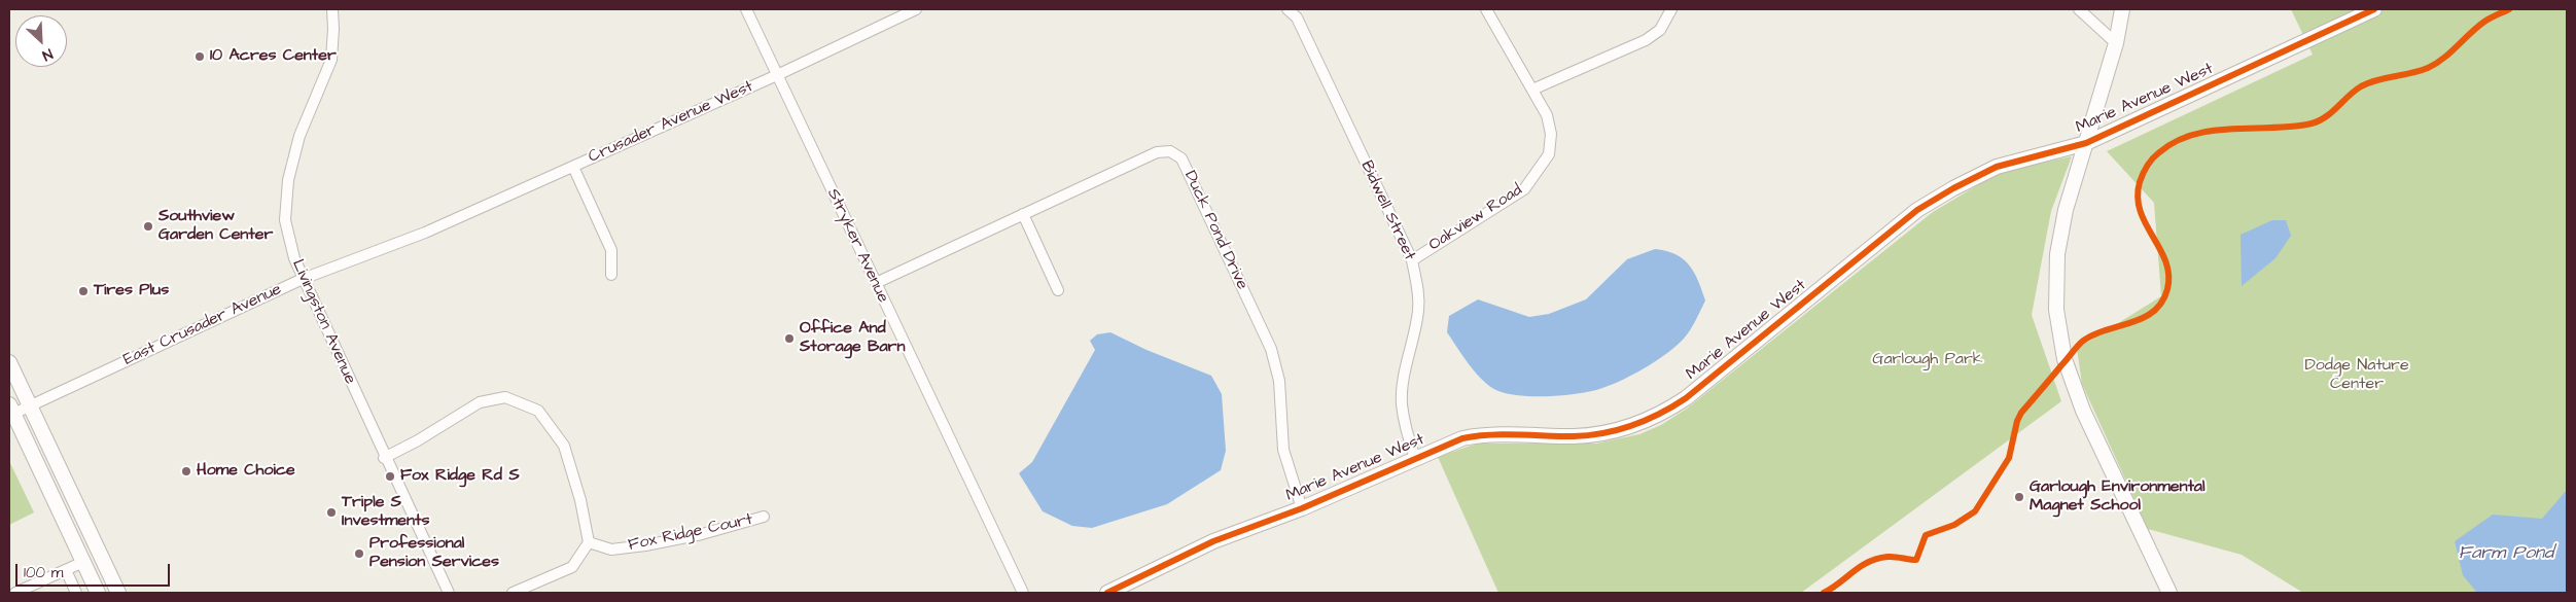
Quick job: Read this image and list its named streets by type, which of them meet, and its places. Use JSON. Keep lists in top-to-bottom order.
{
  "streets": {
    "street": [
      "Marie Avenue West",
      "Crusader Avenue West",
      "Bidwell Street",
      "Oakview Road",
      "Duck Pond Drive",
      "Stryker Avenue",
      "Livingston Avenue",
      "East Crusader Avenue",
      "Fox Ridge Court"
    ]
  },
  "crossings": [
    ["Marie Avenue West", "Bidwell Street"],
    ["Marie Avenue West", "Duck Pond Drive"],
    ["Crusader Avenue West", "Stryker Avenue"],
    ["Crusader Avenue West", "East Crusader Avenue"],
    ["Bidwell Street", "Oakview Road"],
    ["Duck Pond Drive", "Stryker Avenue"],
    ["Livingston Avenue", "East Crusader Avenue"]
  ],
  "water": ["Farm Pond"],
  "parks": ["Garlough Park", "Dodge Nature Center"],
  "places": [
    "10 Acres Center",
    "Southview Garden Center",
    "Tires Plus",
    "Office And Storage Barn",
    "Home Choice",
    "Fox Ridge Rd S",
    "Garlough Environmental Magnet School",
    "Triple S Investments",
    "Professional Pension Services"
  ],
  "scale_bar": "100 m",
  "north": "bottom right"
}
